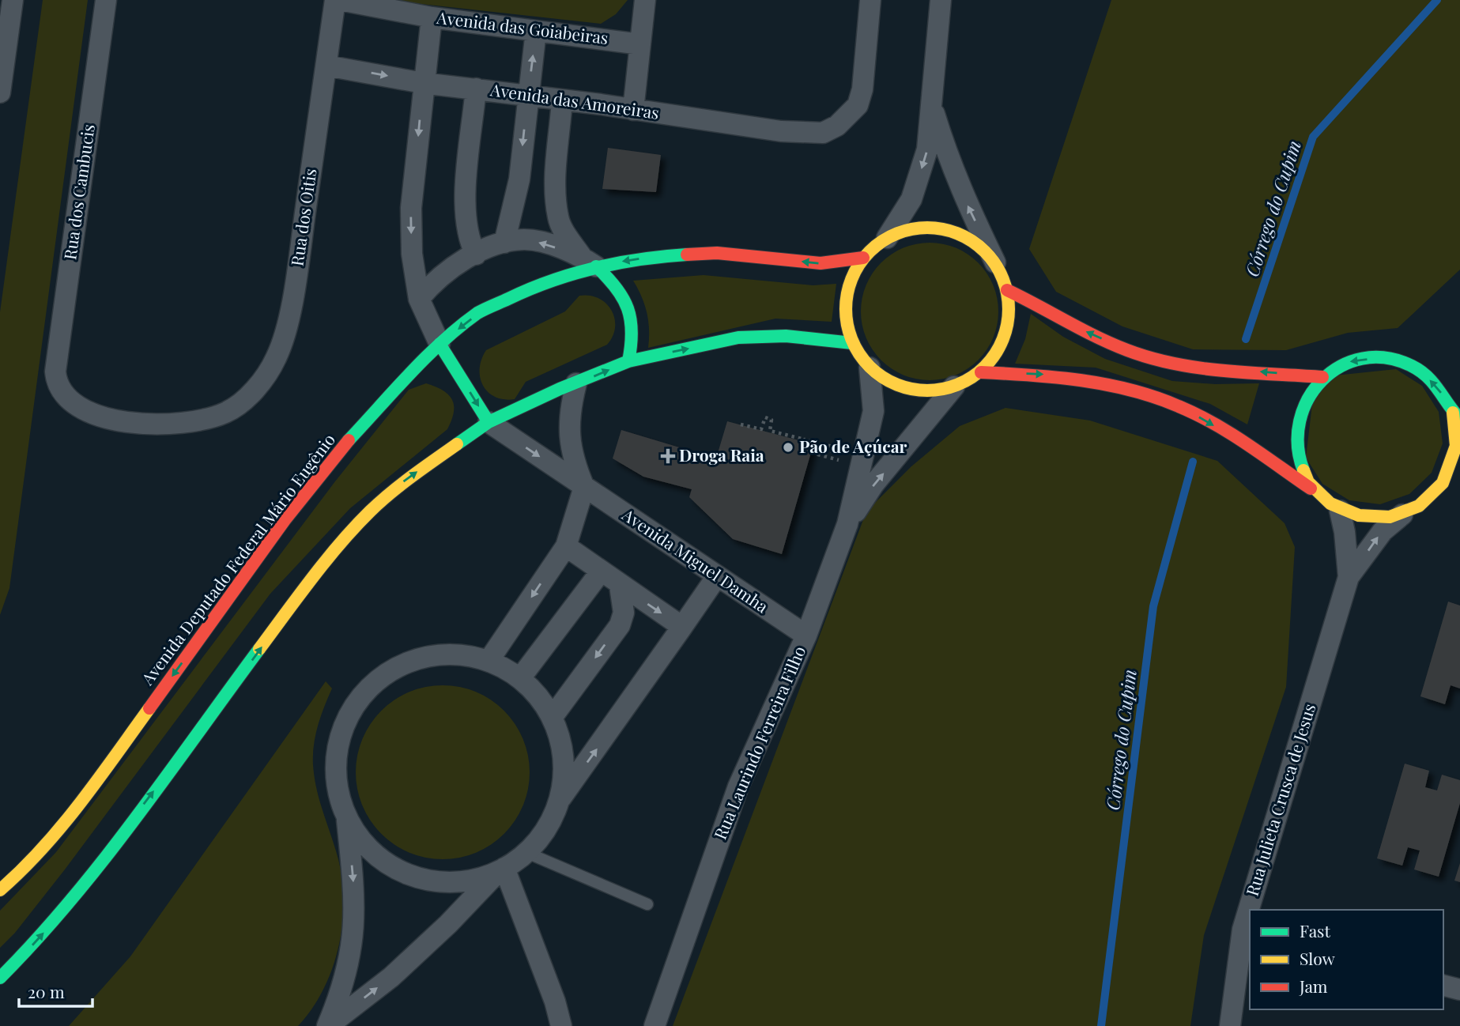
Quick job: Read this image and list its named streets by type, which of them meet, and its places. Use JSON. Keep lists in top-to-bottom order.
{
  "streets": {
    "street": [
      "Avenida das Goiabeiras",
      "Avenida das Amoreiras",
      "Rua dos Cambucis",
      "Rua dos Oitis",
      "Avenida Deputado Federal Mário Eugênio",
      "Avenida Miguel Damha",
      "Rua Laurindo Ferreira Filho",
      "Rua Julieta Crusca de Jesus"
    ]
  },
  "crossings": [
    ["Avenida das Amoreiras", "Rua dos Oitis"],
    ["Rua dos Cambucis", "Rua dos Oitis"],
    ["Avenida Deputado Federal Mário Eugênio", "Rua Laurindo Ferreira Filho"],
    ["Avenida Miguel Damha", "Rua Laurindo Ferreira Filho"]
  ],
  "water": ["Córrego do Cupim"],
  "places": {
    "other": ["Pão de Açúcar"],
    "health": ["Droga Raia"]
  },
  "legend": ["Fast", "Slow", "Jam"],
  "scale_bar": "20 m"
}
